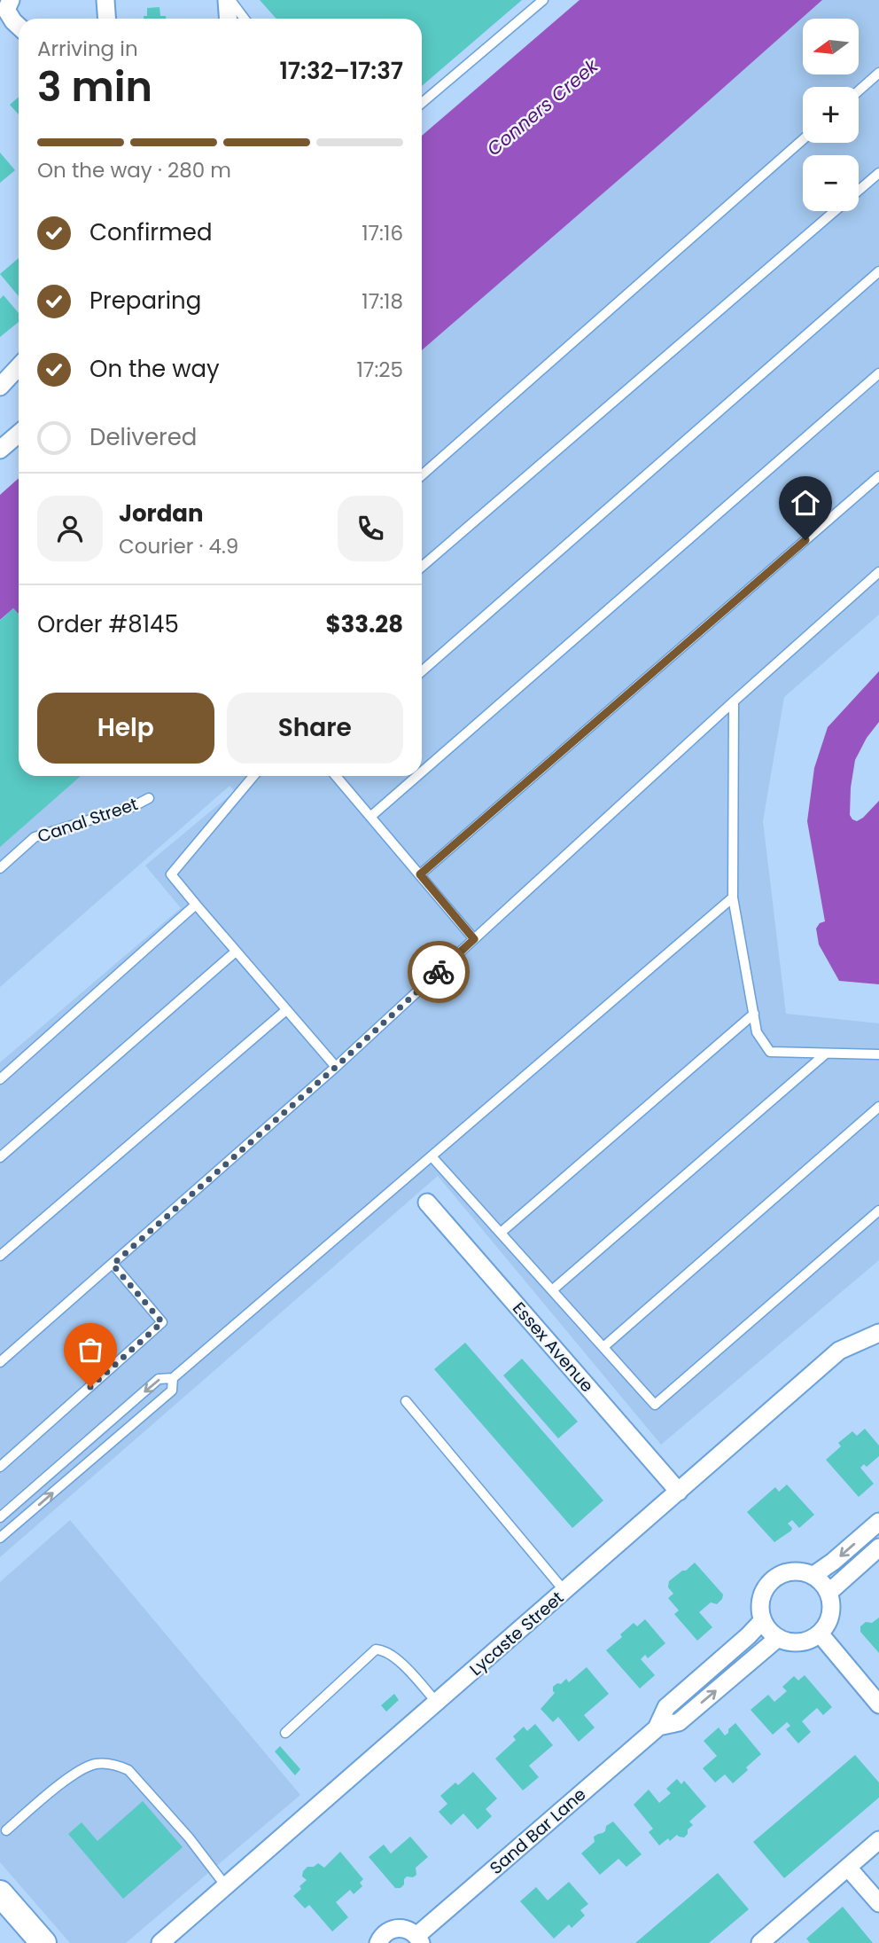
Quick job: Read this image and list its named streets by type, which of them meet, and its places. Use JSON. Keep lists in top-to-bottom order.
{
  "streets": {
    "street": ["Essex Avenue", "Lycaste Street", "Sand Bar Lane"],
    "lane": ["Canal Street"]
  },
  "crossings": [
    ["Essex Avenue", "Lycaste Street"]
  ],
  "water": ["Conners Creek"],
  "north": "left",
  "page": {
    "map_buttons": ["+", "−"],
    "heading": ["3 min", "Arriving in", "17:32–17:37"],
    "panel": [
      "Jordan",
      "Courier · 4.9",
      "Order #8145",
      "$33.28"
    ],
    "bar": "On the way · 280 m",
    "list": [
      ["Confirmed", "17:16"],
      ["Preparing", "17:18"],
      ["On the way", "17:25"],
      "Delivered"
    ],
    "buttons": ["Help", "Share"]
  }
}
